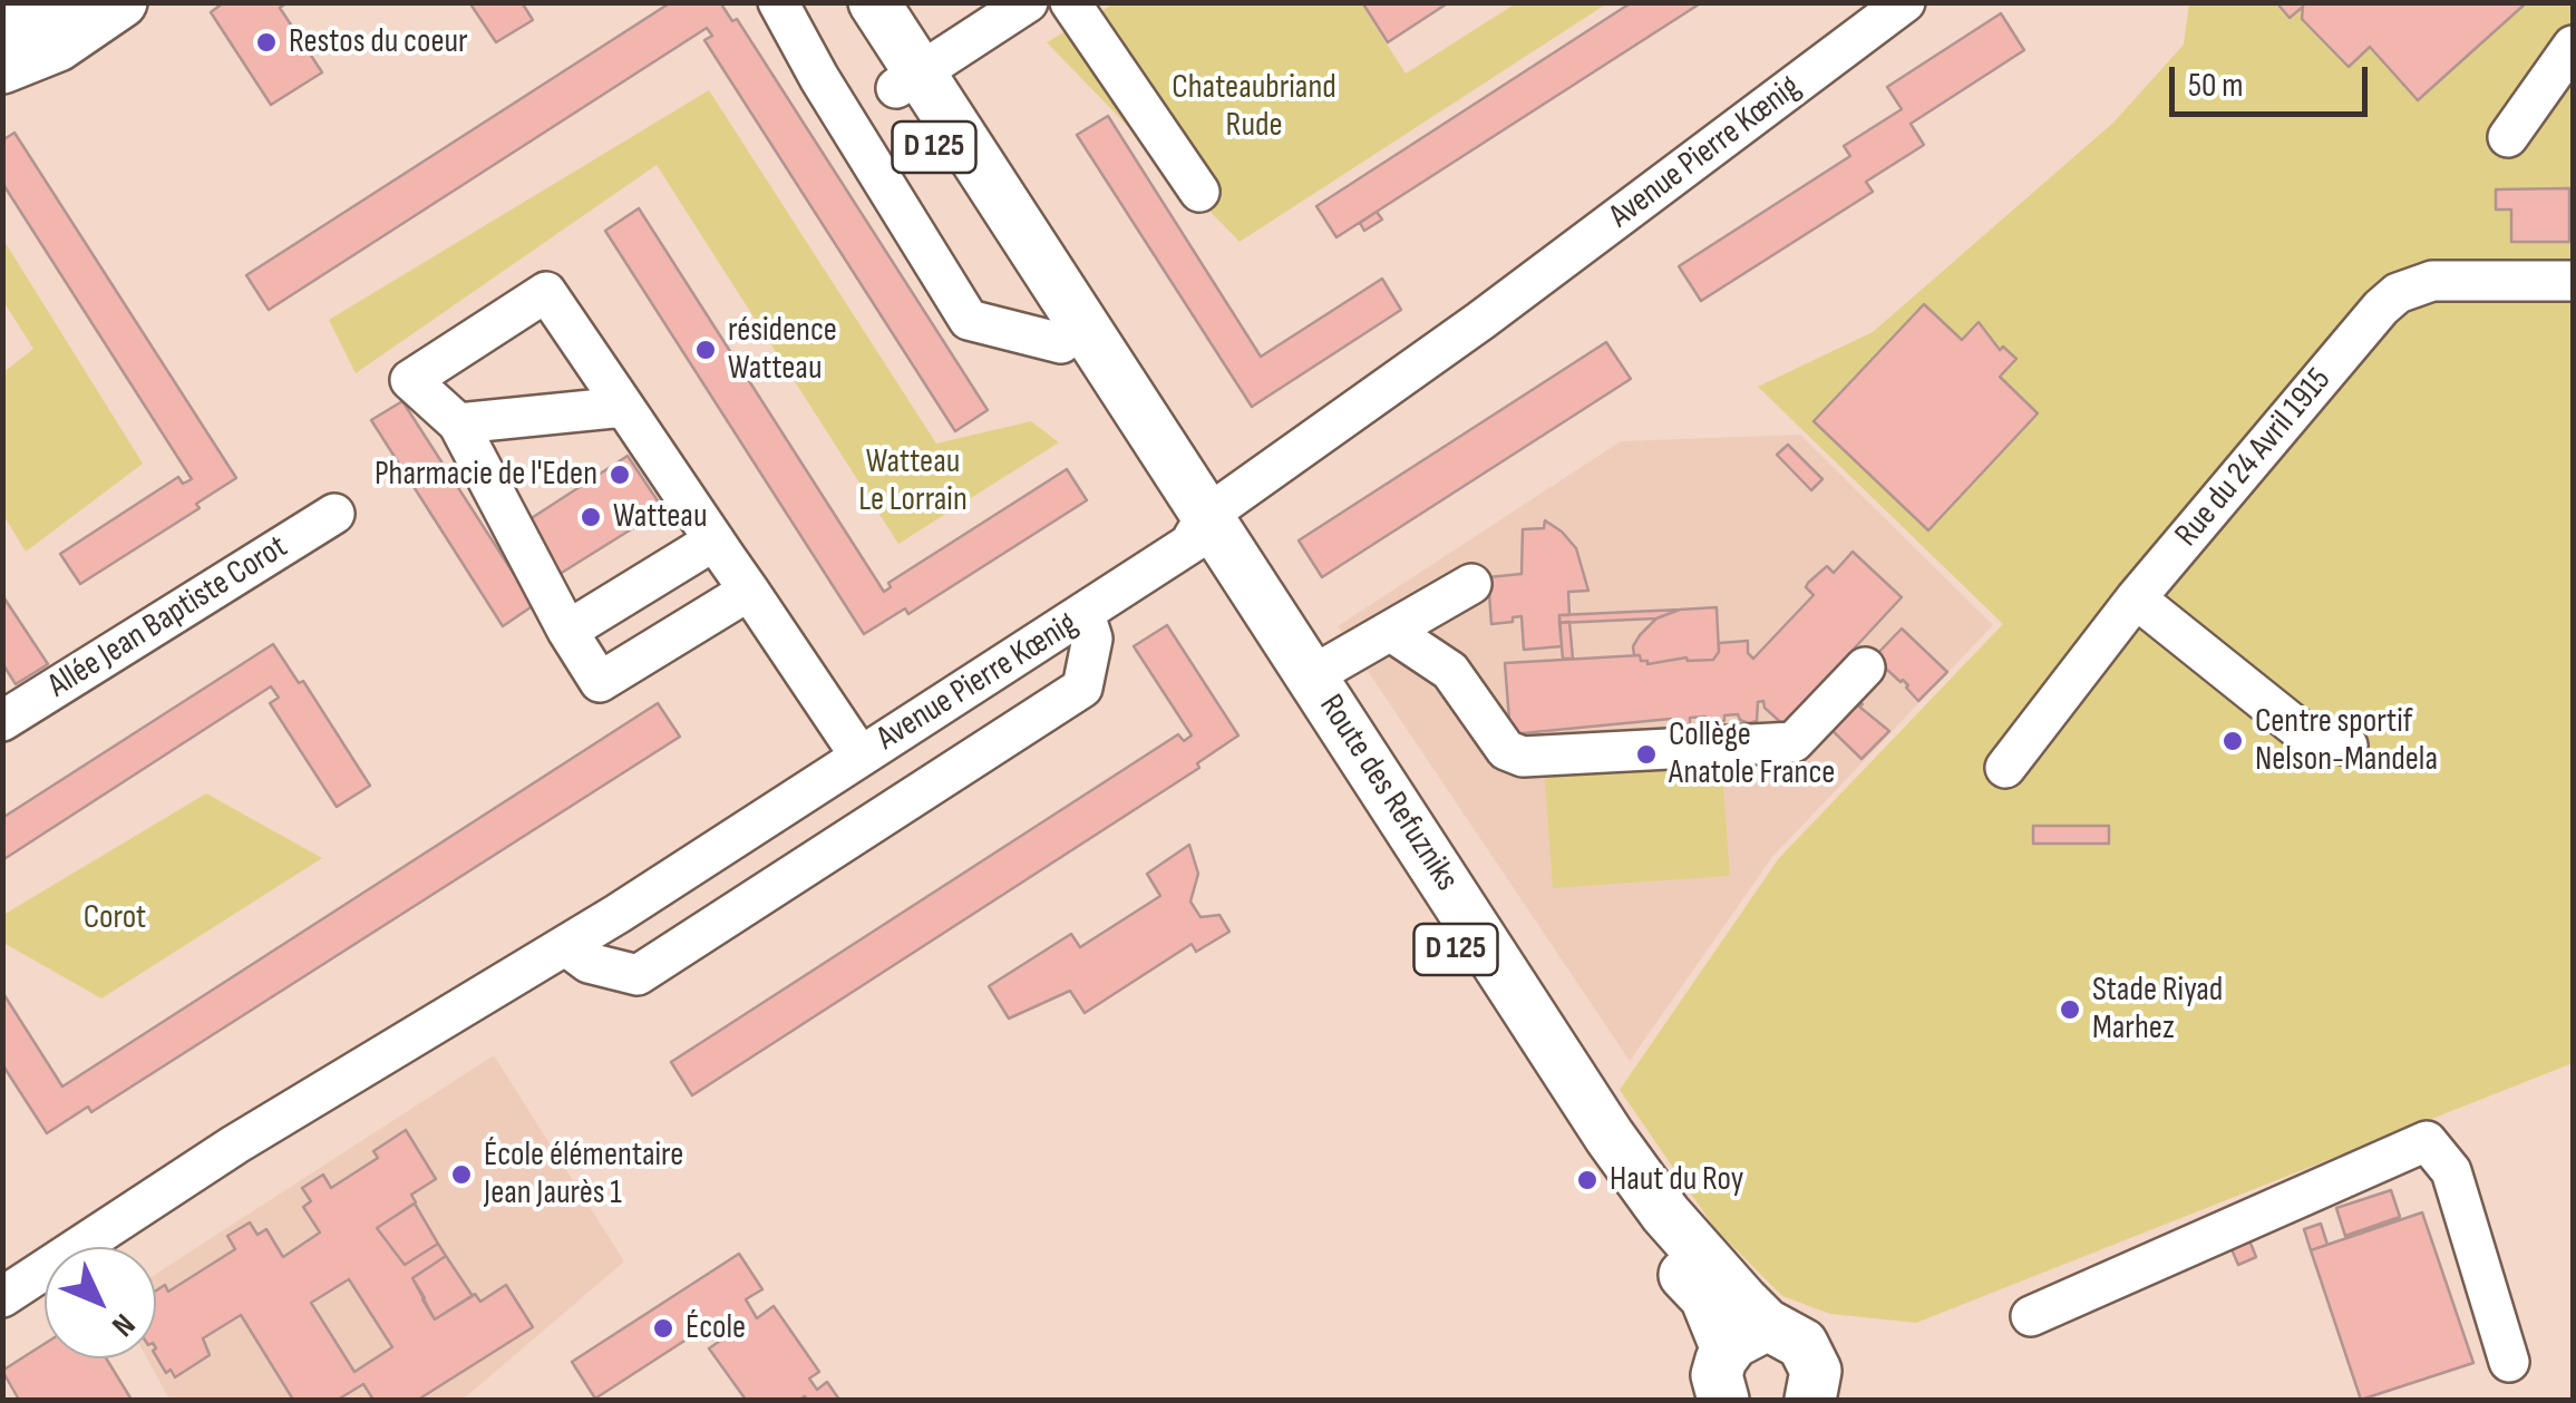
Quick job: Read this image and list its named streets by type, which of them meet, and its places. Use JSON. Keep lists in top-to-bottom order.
{
  "streets": {
    "main road": ["D 125", "Route des Refuzniks"],
    "street": ["Avenue Pierre Kœnig", "Rue du 24 Avril 1915", "Allée Jean Baptiste Corot"]
  },
  "crossings": [
    ["D 125", "Avenue Pierre Kœnig"],
    ["D 125", "Route des Refuzniks"],
    ["Avenue Pierre Kœnig", "Route des Refuzniks"]
  ],
  "parks": ["Chateaubriand Rude", "Watteau Le Lorrain", "Corot"],
  "places": [
    "Restos du coeur",
    "résidence Watteau",
    "Pharmacie de l'Eden",
    "Watteau",
    "Centre sportif Nelson-Mandela",
    "Collège Anatole France",
    "Stade Riyad Marhez",
    "École élémentaire Jean Jaurès 1",
    "Haut du Roy",
    "École"
  ],
  "scale_bar": "50 m",
  "north": "bottom right"
}
